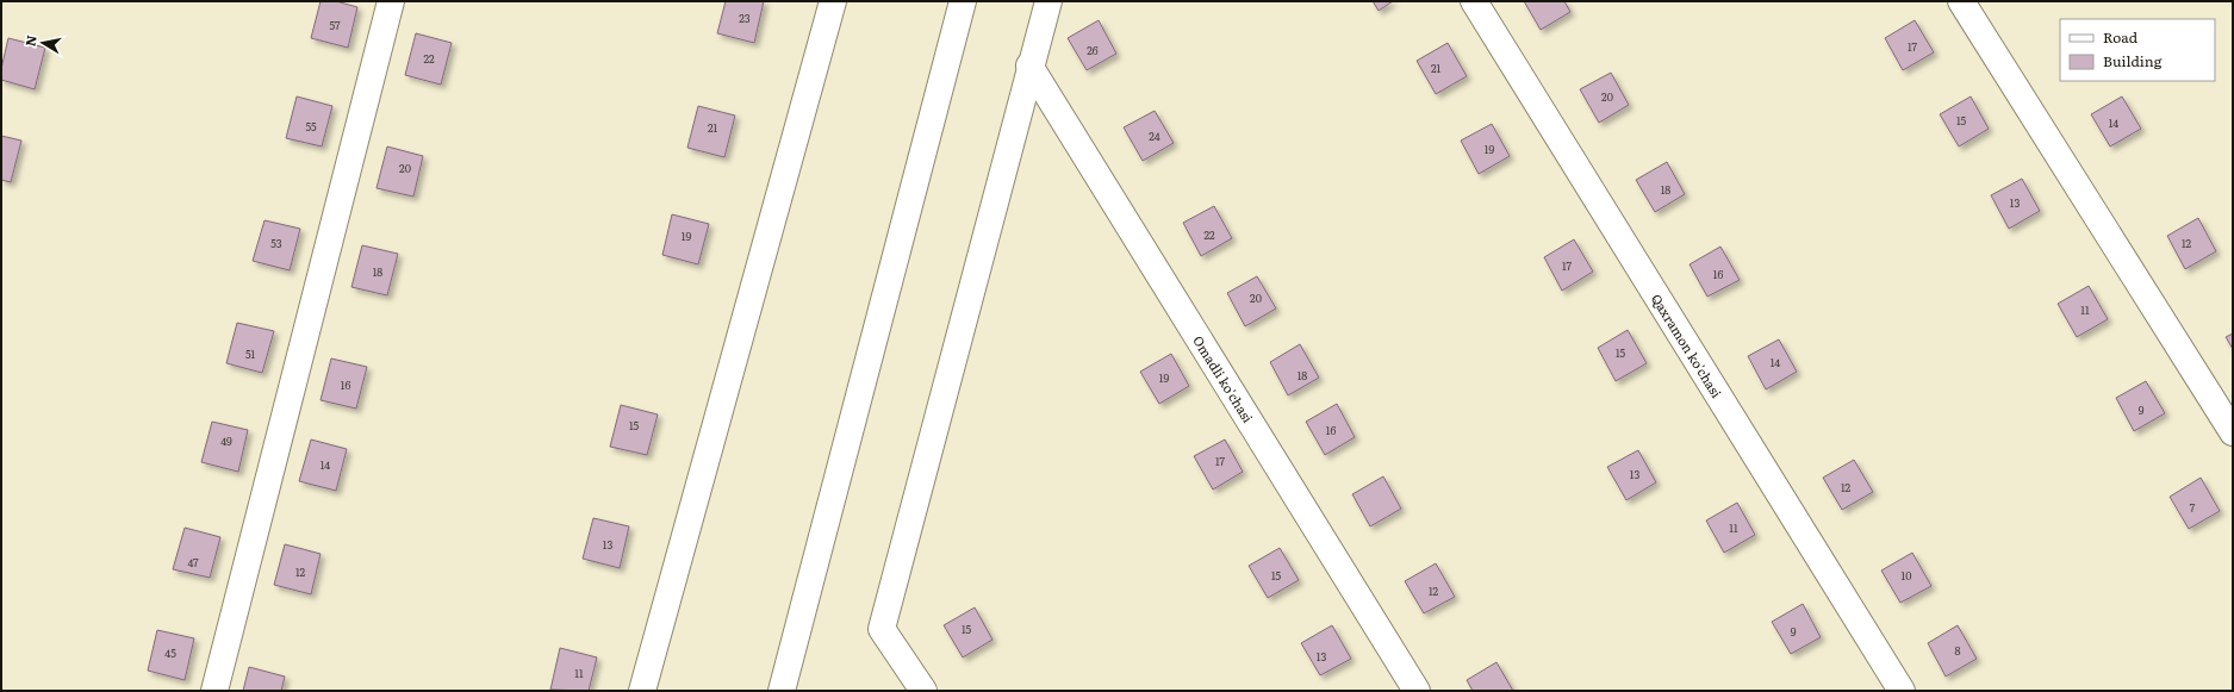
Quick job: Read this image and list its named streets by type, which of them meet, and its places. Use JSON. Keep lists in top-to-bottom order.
{
  "streets": {
    "street": ["Qaxramon ko'chasi", "Omadli ko'chasi"]
  },
  "house_numbers": [
    "23",
    "57",
    "17",
    "26",
    "22",
    "21",
    "20",
    "15",
    "14",
    "55",
    "21",
    "24",
    "19",
    "20",
    "18",
    "13",
    "22",
    "19",
    "53",
    "12",
    "17",
    "18",
    "16",
    "20",
    "11",
    "15",
    "51",
    "14",
    "18",
    "19",
    "16",
    "9",
    "15",
    "16",
    "49",
    "17",
    "14",
    "13",
    "12",
    "7",
    "11",
    "13",
    "47",
    "12",
    "15",
    "10",
    "12",
    "15",
    "9",
    "8",
    "45",
    "13",
    "11"
  ],
  "legend": ["Road", "Building"],
  "north": "left"
}
